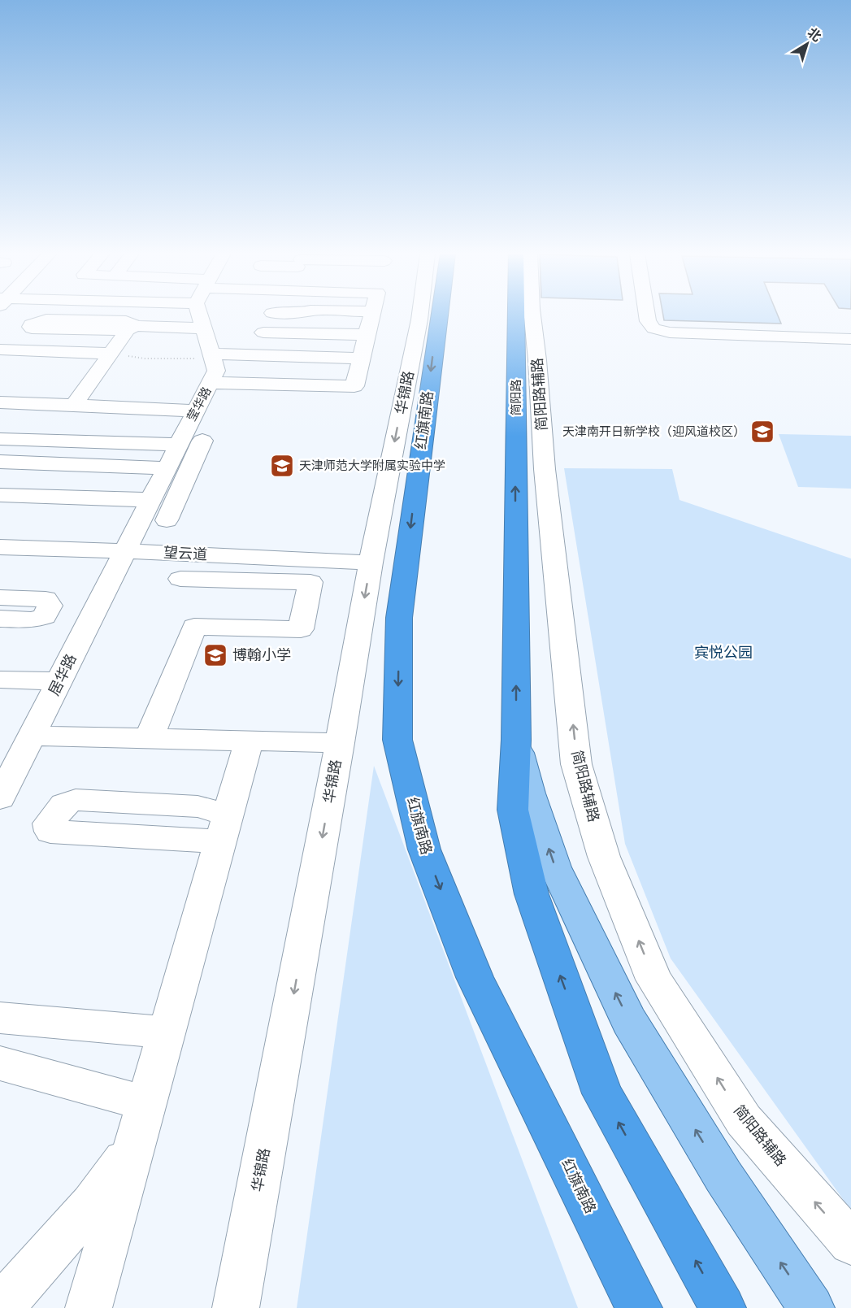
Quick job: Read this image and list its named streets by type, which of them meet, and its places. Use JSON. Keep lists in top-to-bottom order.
{
  "streets": {
    "highway": ["简阳路", "红旗南路"],
    "street": [
      "华锦路",
      "简阳路辅路",
      "莹华路",
      "望云道",
      "居华路"
    ]
  },
  "crossings": [
    ["华锦路", "望云道"],
    ["莹华路", "望云道"],
    ["莹华路", "居华路"],
    ["望云道", "居华路"]
  ],
  "one_way": ["简阳路辅路", "简阳路"],
  "parks": ["宾悦公园"],
  "places": {
    "school or university": ["天津南开日新学校（迎风道校区）", "天津师范大学附属实验中学", "博翰小学"]
  },
  "north": "top right"
}
